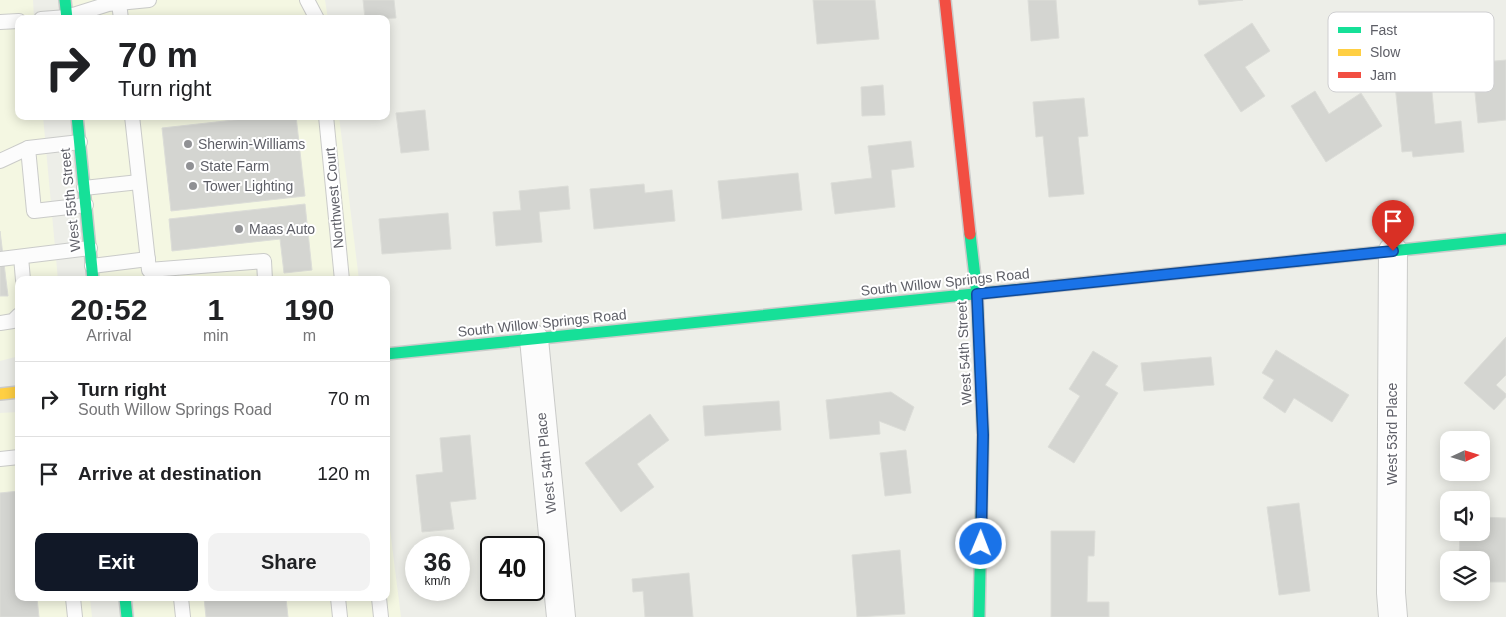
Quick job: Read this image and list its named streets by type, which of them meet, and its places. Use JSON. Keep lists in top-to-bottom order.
{
  "streets": {
    "street": [
      "West 55th Street",
      "South Willow Springs Road",
      "West 54th Street",
      "West 53rd Place",
      "West 54th Place"
    ],
    "lane": ["Northwest Court"]
  },
  "crossings": [
    ["South Willow Springs Road", "West 54th Street"],
    ["South Willow Springs Road", "West 53rd Place"],
    ["South Willow Springs Road", "West 54th Place"]
  ],
  "places": [
    "Sherwin-Williams",
    "State Farm",
    "Tower Lighting",
    "Maas Auto"
  ],
  "legend": ["Fast", "Slow", "Jam"],
  "north": "right",
  "page": {
    "turn": ["70 m", "Turn right"],
    "eta": [
      "20:52",
      "Arrival",
      "1",
      "min",
      "190",
      "m"
    ],
    "list": [
      {
        "name": "Turn right",
        "note": "South Willow Springs Road",
        "value": "70 m"
      },
      {
        "name": "Arrive at destination",
        "value": "120 m"
      }
    ],
    "buttons": ["Exit", "Share"],
    "speed": "36 km/h",
    "limit": "40"
  }
}
